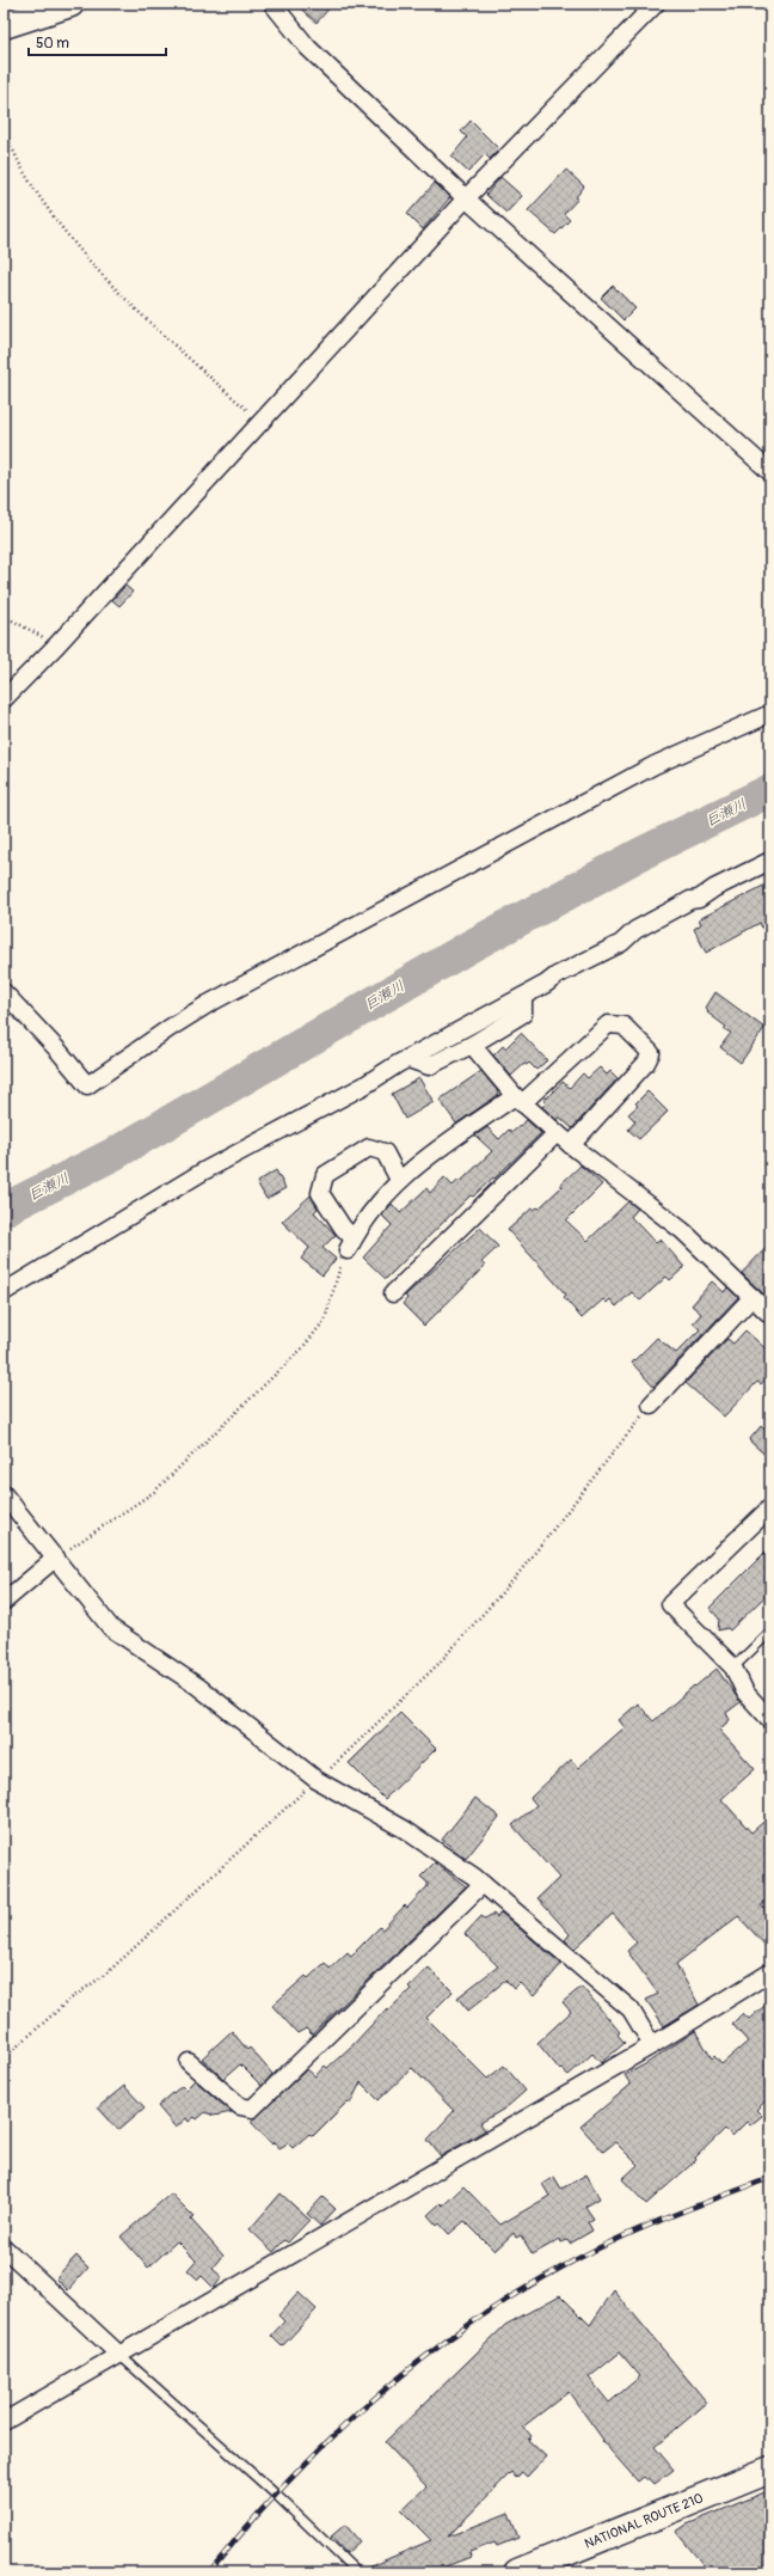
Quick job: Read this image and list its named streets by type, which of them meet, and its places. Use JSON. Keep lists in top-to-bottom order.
{
  "streets": {
    "main road": ["NATIONAL ROUTE 210"]
  },
  "water": ["巨瀬川"],
  "scale_bar": "50 m"
}
